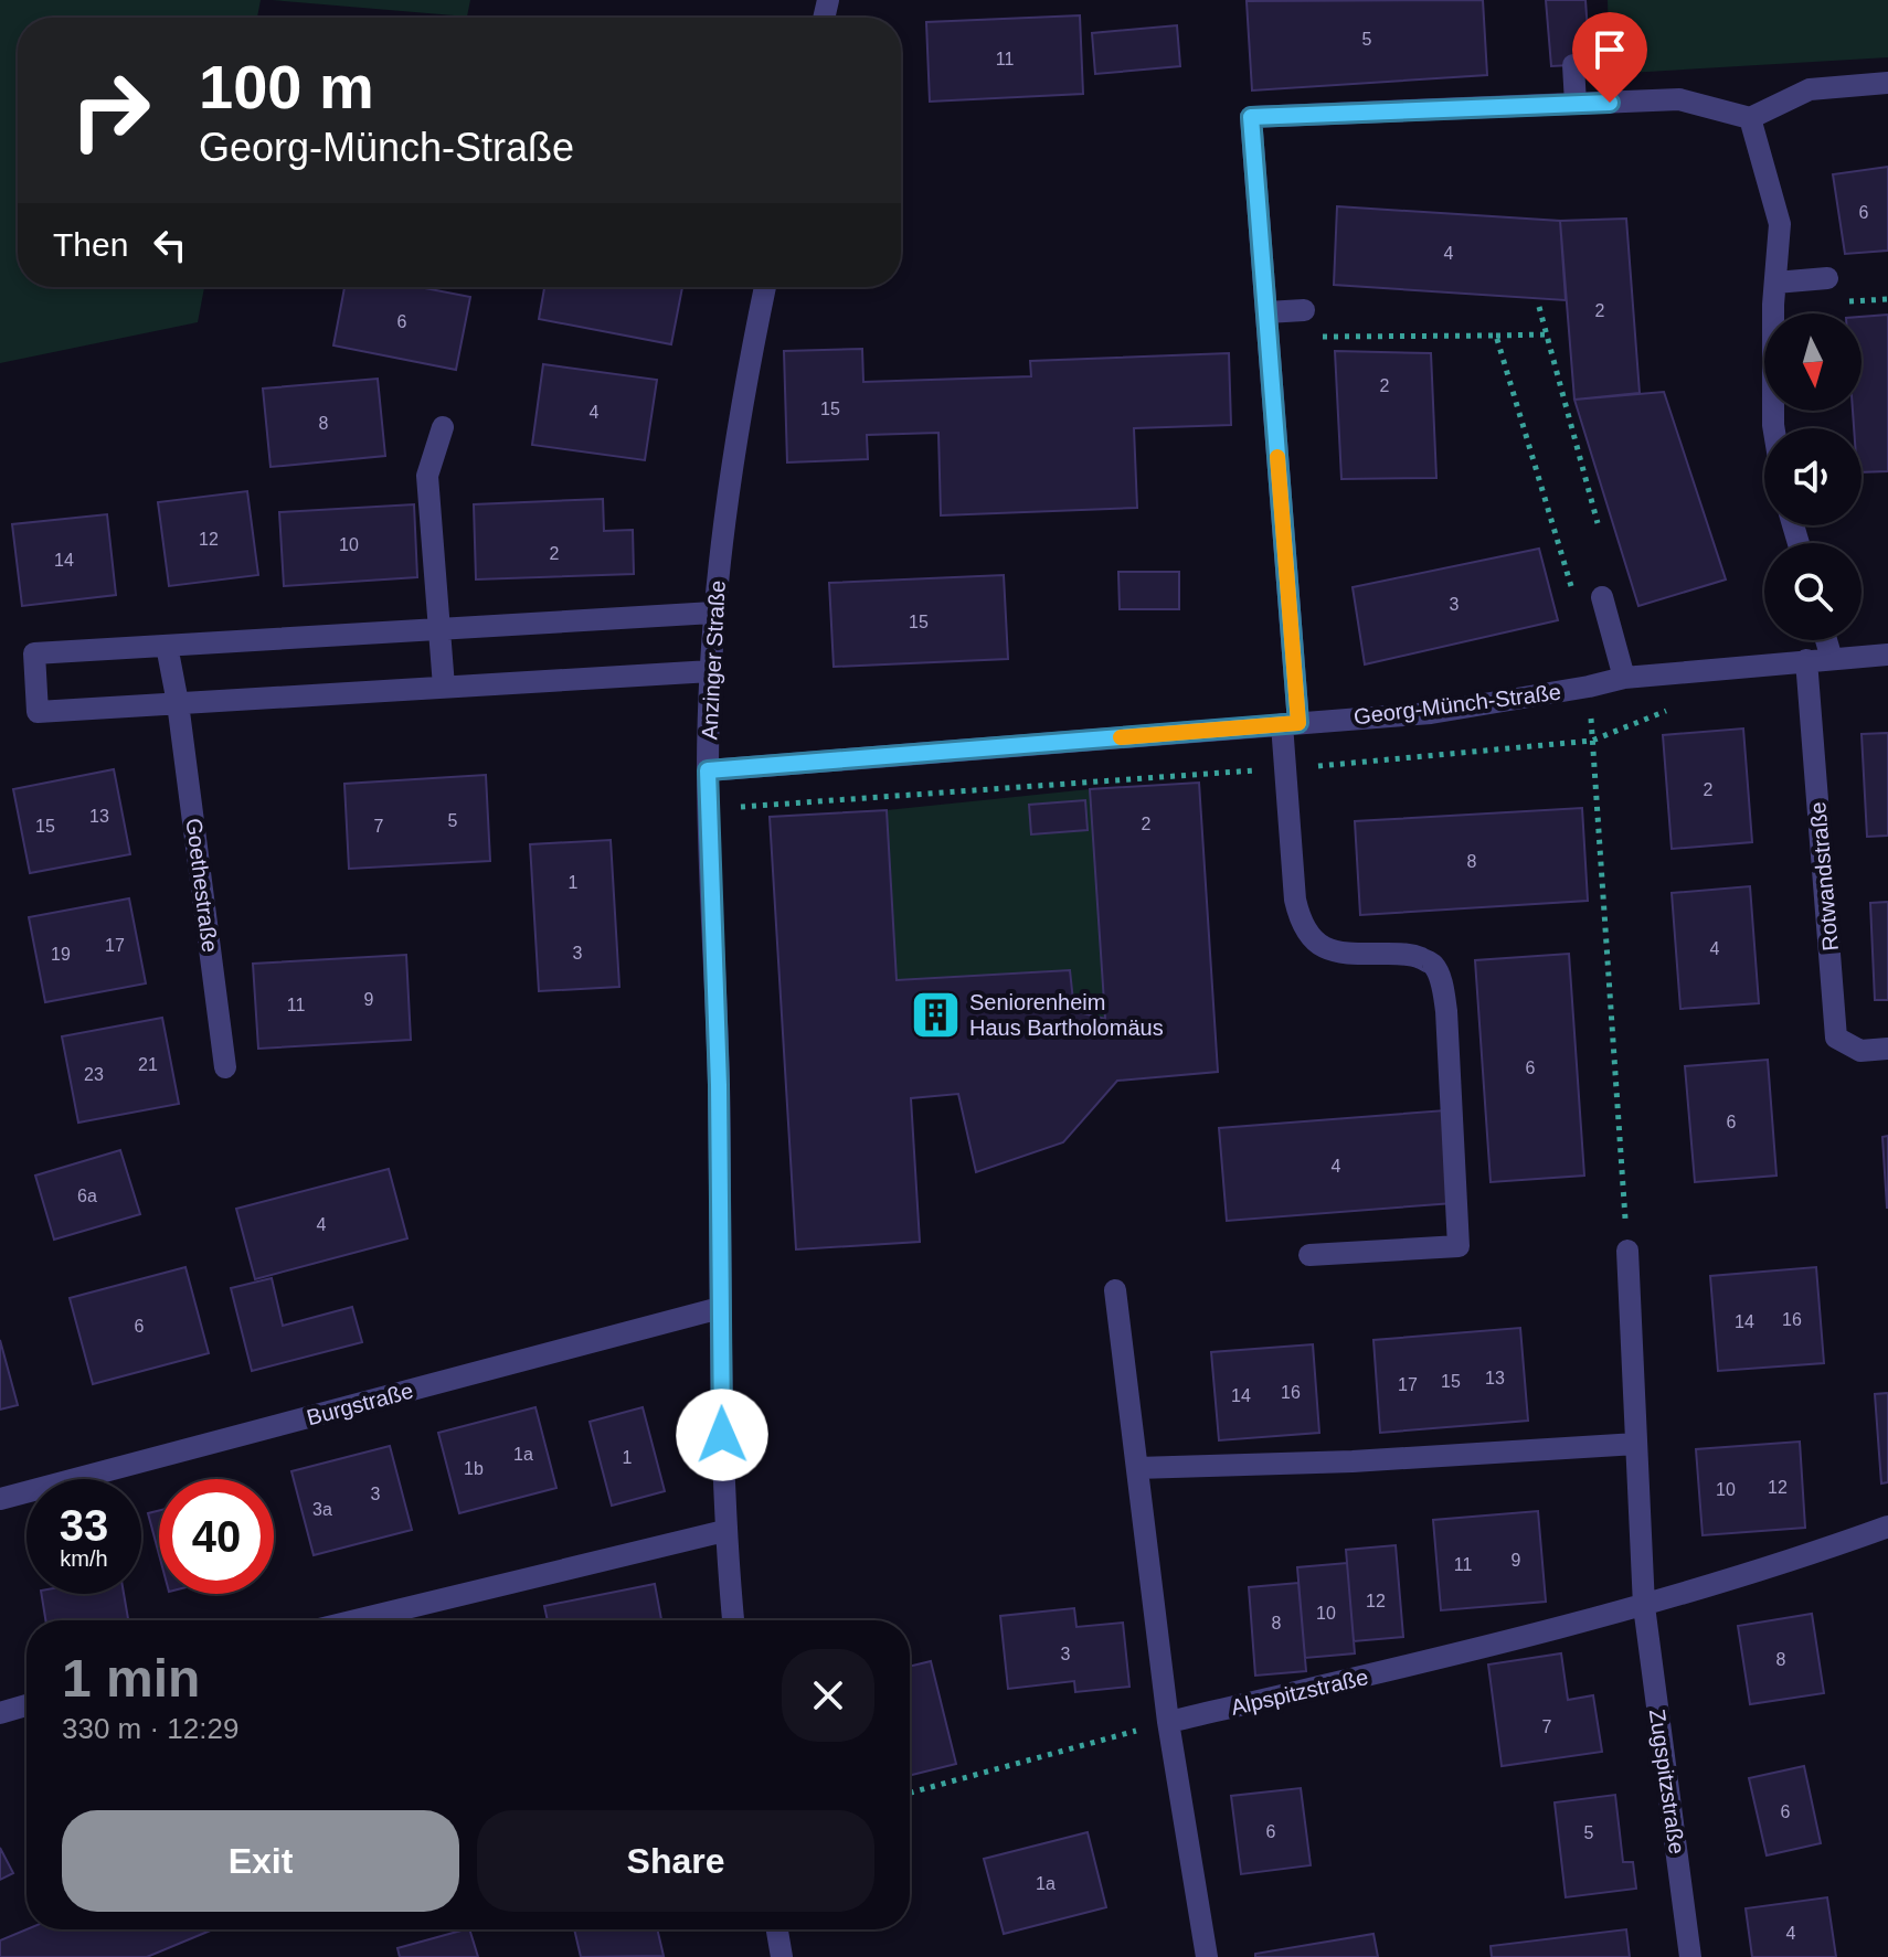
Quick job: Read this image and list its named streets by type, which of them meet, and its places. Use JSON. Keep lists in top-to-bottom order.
{
  "streets": {
    "street": [
      "Anzinger Straße",
      "Georg-Münch-Straße",
      "Rotwandstraße",
      "Goethestraße",
      "Burgstraße",
      "Alpspitzstraße",
      "Zugspitzstraße"
    ]
  },
  "crossings": [
    ["Anzinger Straße", "Georg-Münch-Straße"],
    ["Anzinger Straße", "Burgstraße"],
    ["Georg-Münch-Straße", "Rotwandstraße"],
    ["Alpspitzstraße", "Zugspitzstraße"]
  ],
  "places": {
    "building": ["Seniorenheim Haus Bartholomäus"]
  },
  "house_numbers": [
    "5",
    "11",
    "6",
    "4",
    "2",
    "6",
    "2",
    "15",
    "4",
    "8",
    "12",
    "10",
    "2",
    "14",
    "3",
    "15",
    "2",
    "13",
    "5",
    "2",
    "15",
    "7",
    "8",
    "1",
    "17",
    "4",
    "3",
    "19",
    "9",
    "11",
    "21",
    "6",
    "23",
    "6",
    "4",
    "6a",
    "4",
    "16",
    "14",
    "6",
    "13",
    "15",
    "17",
    "16",
    "14",
    "1a",
    "1",
    "1b",
    "12",
    "10",
    "3",
    "3a",
    "9",
    "11",
    "12",
    "10",
    "8",
    "3",
    "8",
    "7",
    "6",
    "6",
    "5",
    "1a",
    "4"
  ],
  "north": "bottom",
  "page": {
    "turn": ["100 m", "Georg-Münch-Straße"],
    "then": "Then",
    "speed": "33 km/h",
    "limit": "40",
    "heading": ["1 min", "330 m · 12:29"],
    "buttons": ["Exit", "Share"]
  }
}
